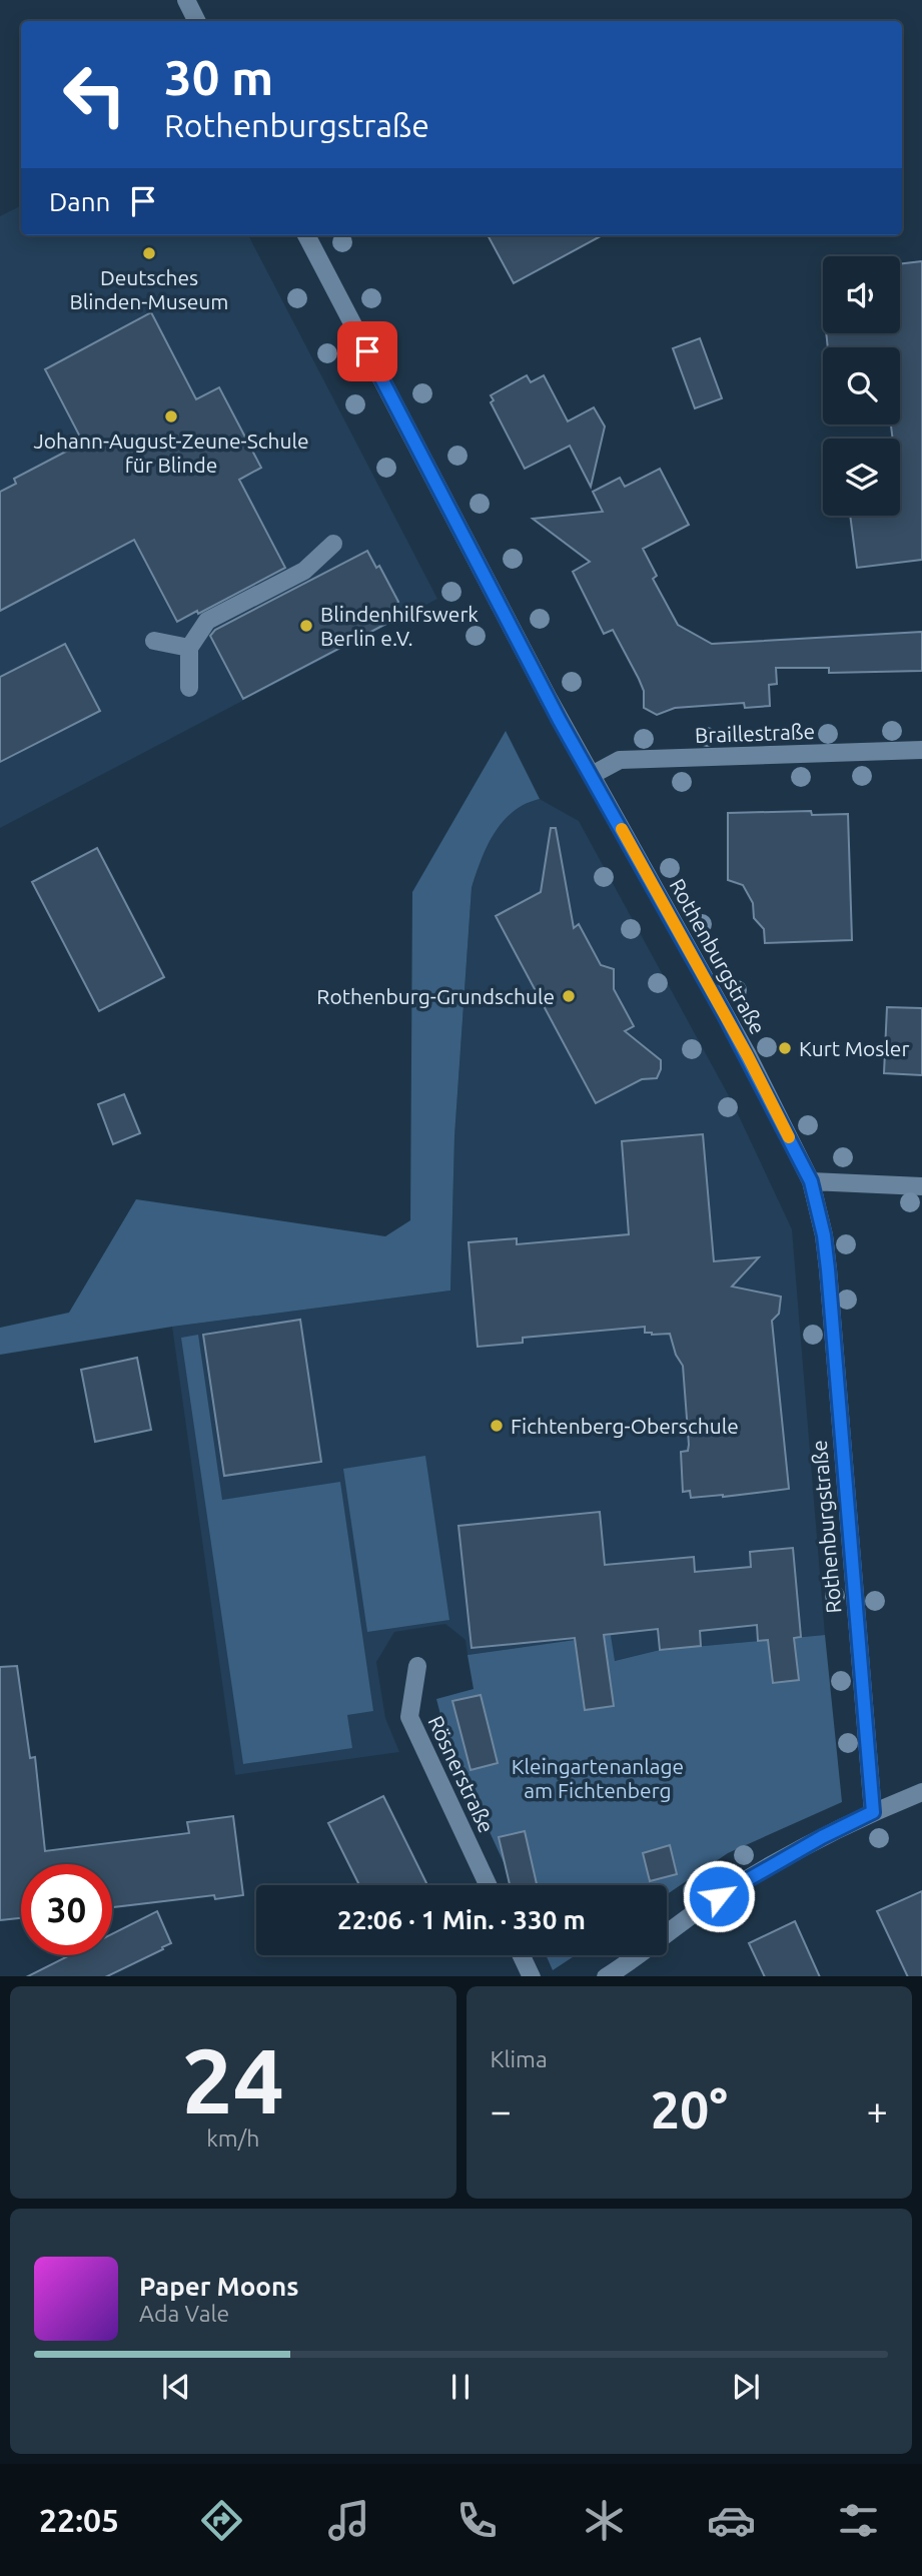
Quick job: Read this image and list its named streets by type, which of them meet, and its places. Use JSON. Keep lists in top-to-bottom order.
{
  "streets": {
    "street": ["Braillestraße", "Rothenburgstraße", "Rösnerstraße"]
  },
  "crossings": [
    ["Braillestraße", "Rothenburgstraße"]
  ],
  "parks": ["Kleingartenanlage am Fichtenberg"],
  "places": [
    "Deutsches Blinden-Museum",
    "Johann-August-Zeune-Schule für Blinde",
    "Blindenhilfswerk Berlin e.V.",
    "Rothenburg-Grundschule",
    "Kurt Mosler",
    "Fichtenberg-Oberschule"
  ],
  "page": {
    "turn": ["30 m", "Rothenburgstraße"],
    "then": "Dann",
    "limit": "30",
    "trip": "22:06 · 1 Min. · 330 m",
    "tile": [
      ["24", "km/h"],
      "Klima"
    ],
    "heat": ["−", "20°", "+"],
    "song": ["Paper Moons", "Ada Vale"],
    "tabs": "22:05"
  }
}
